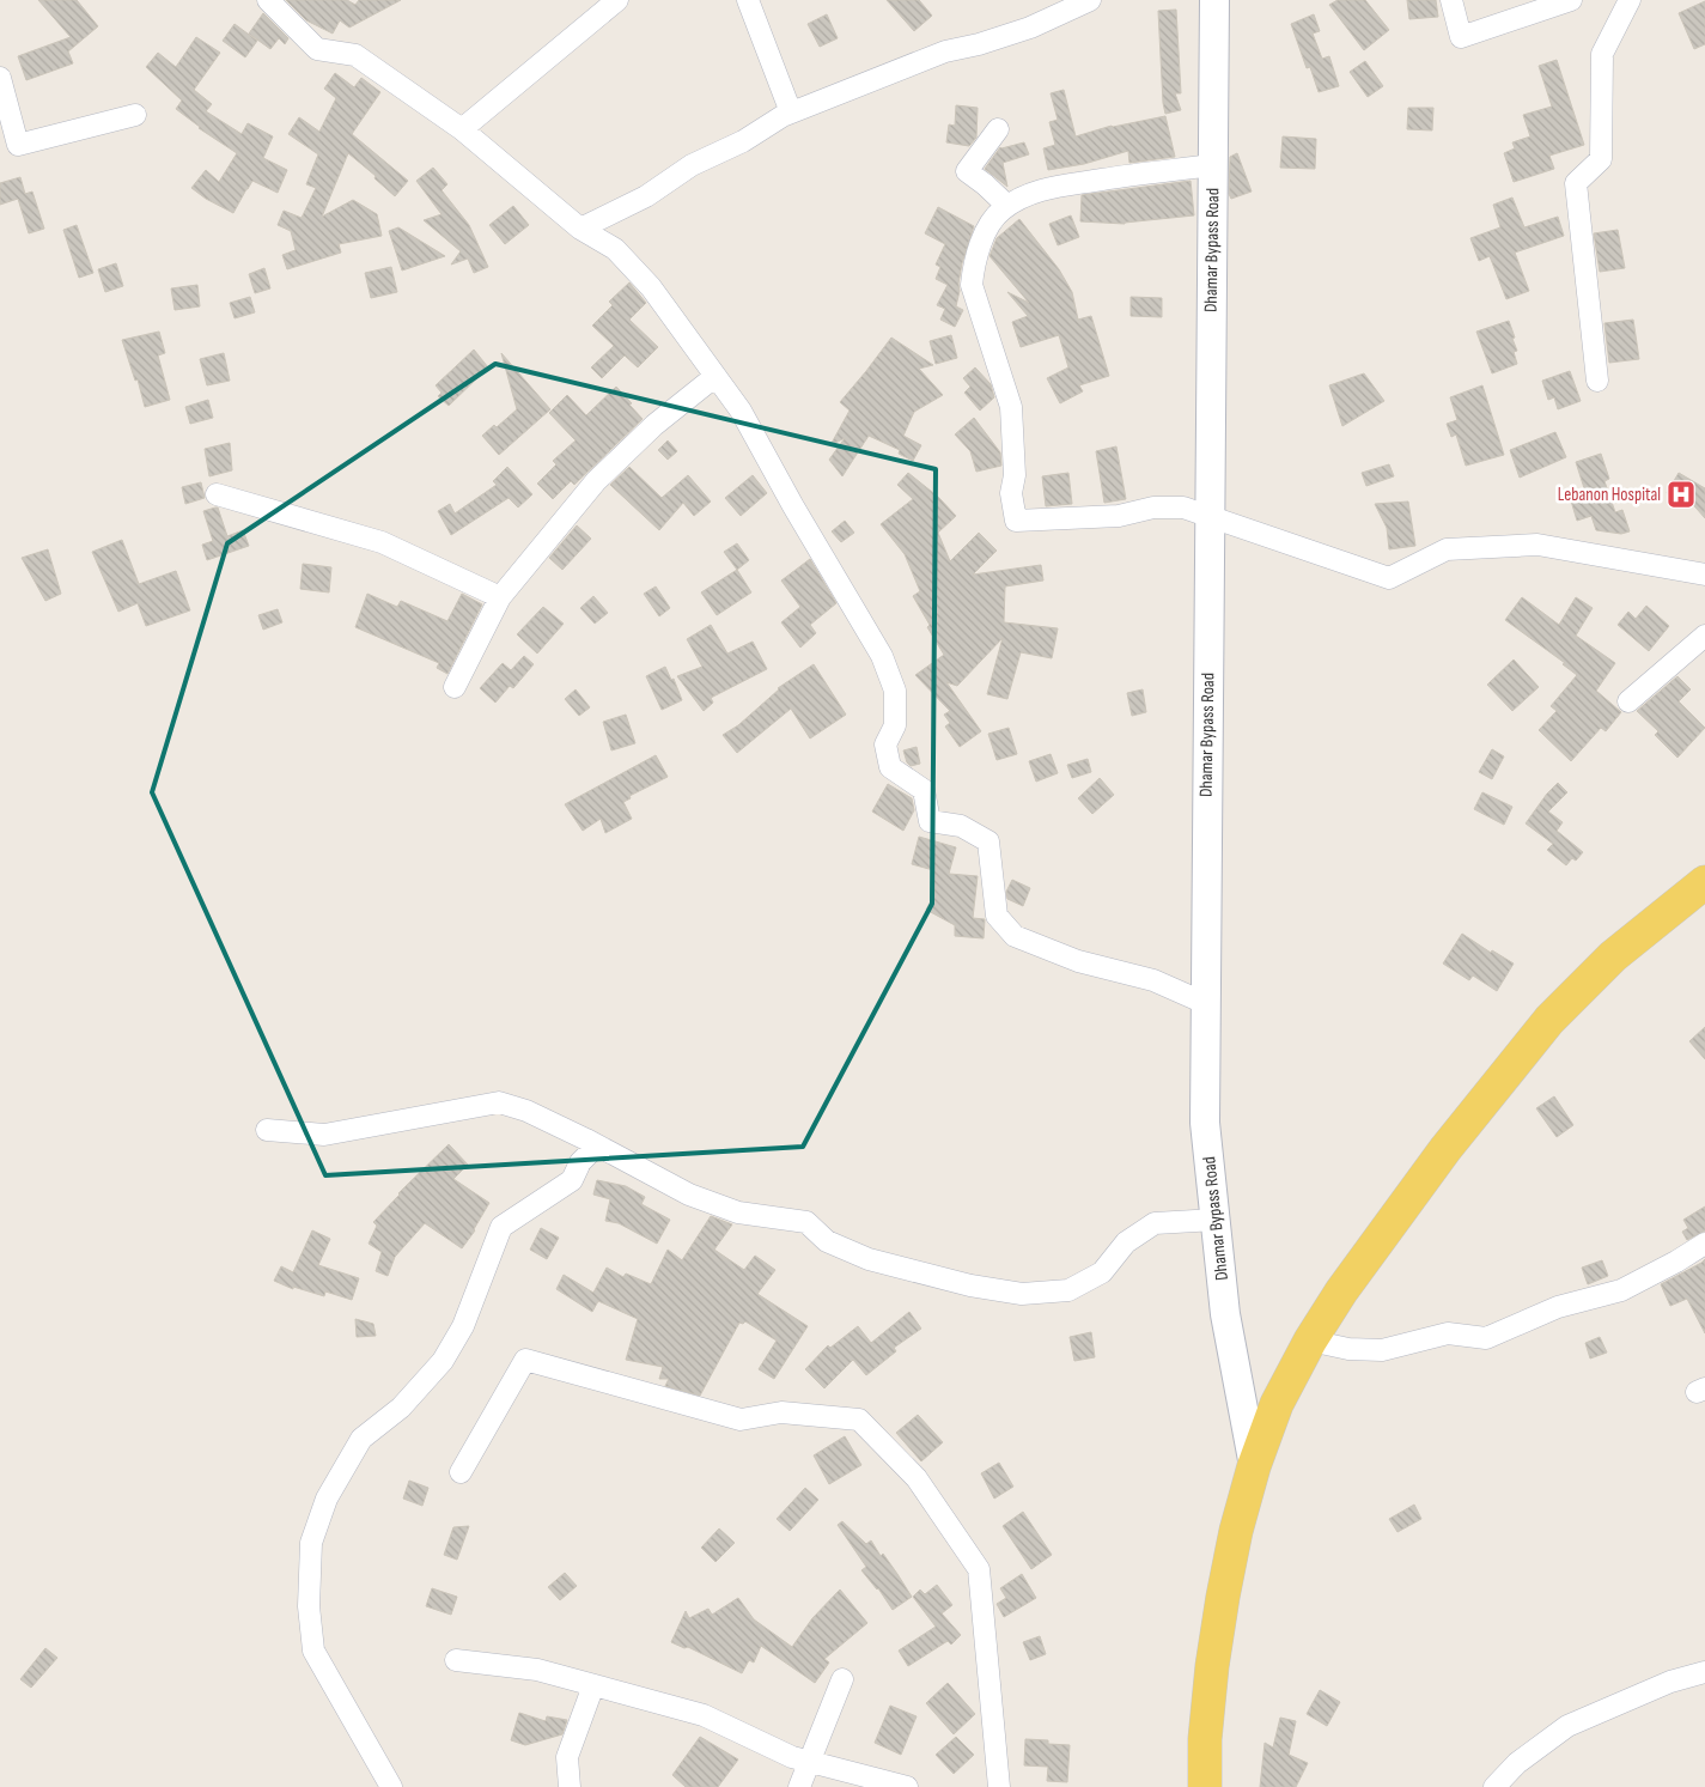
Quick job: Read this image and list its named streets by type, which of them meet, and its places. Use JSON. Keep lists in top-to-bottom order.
{
  "streets": {
    "main road": ["Dhamar Bypass Road"]
  },
  "places": {
    "hospital": ["Lebanon Hospital"]
  }
}
